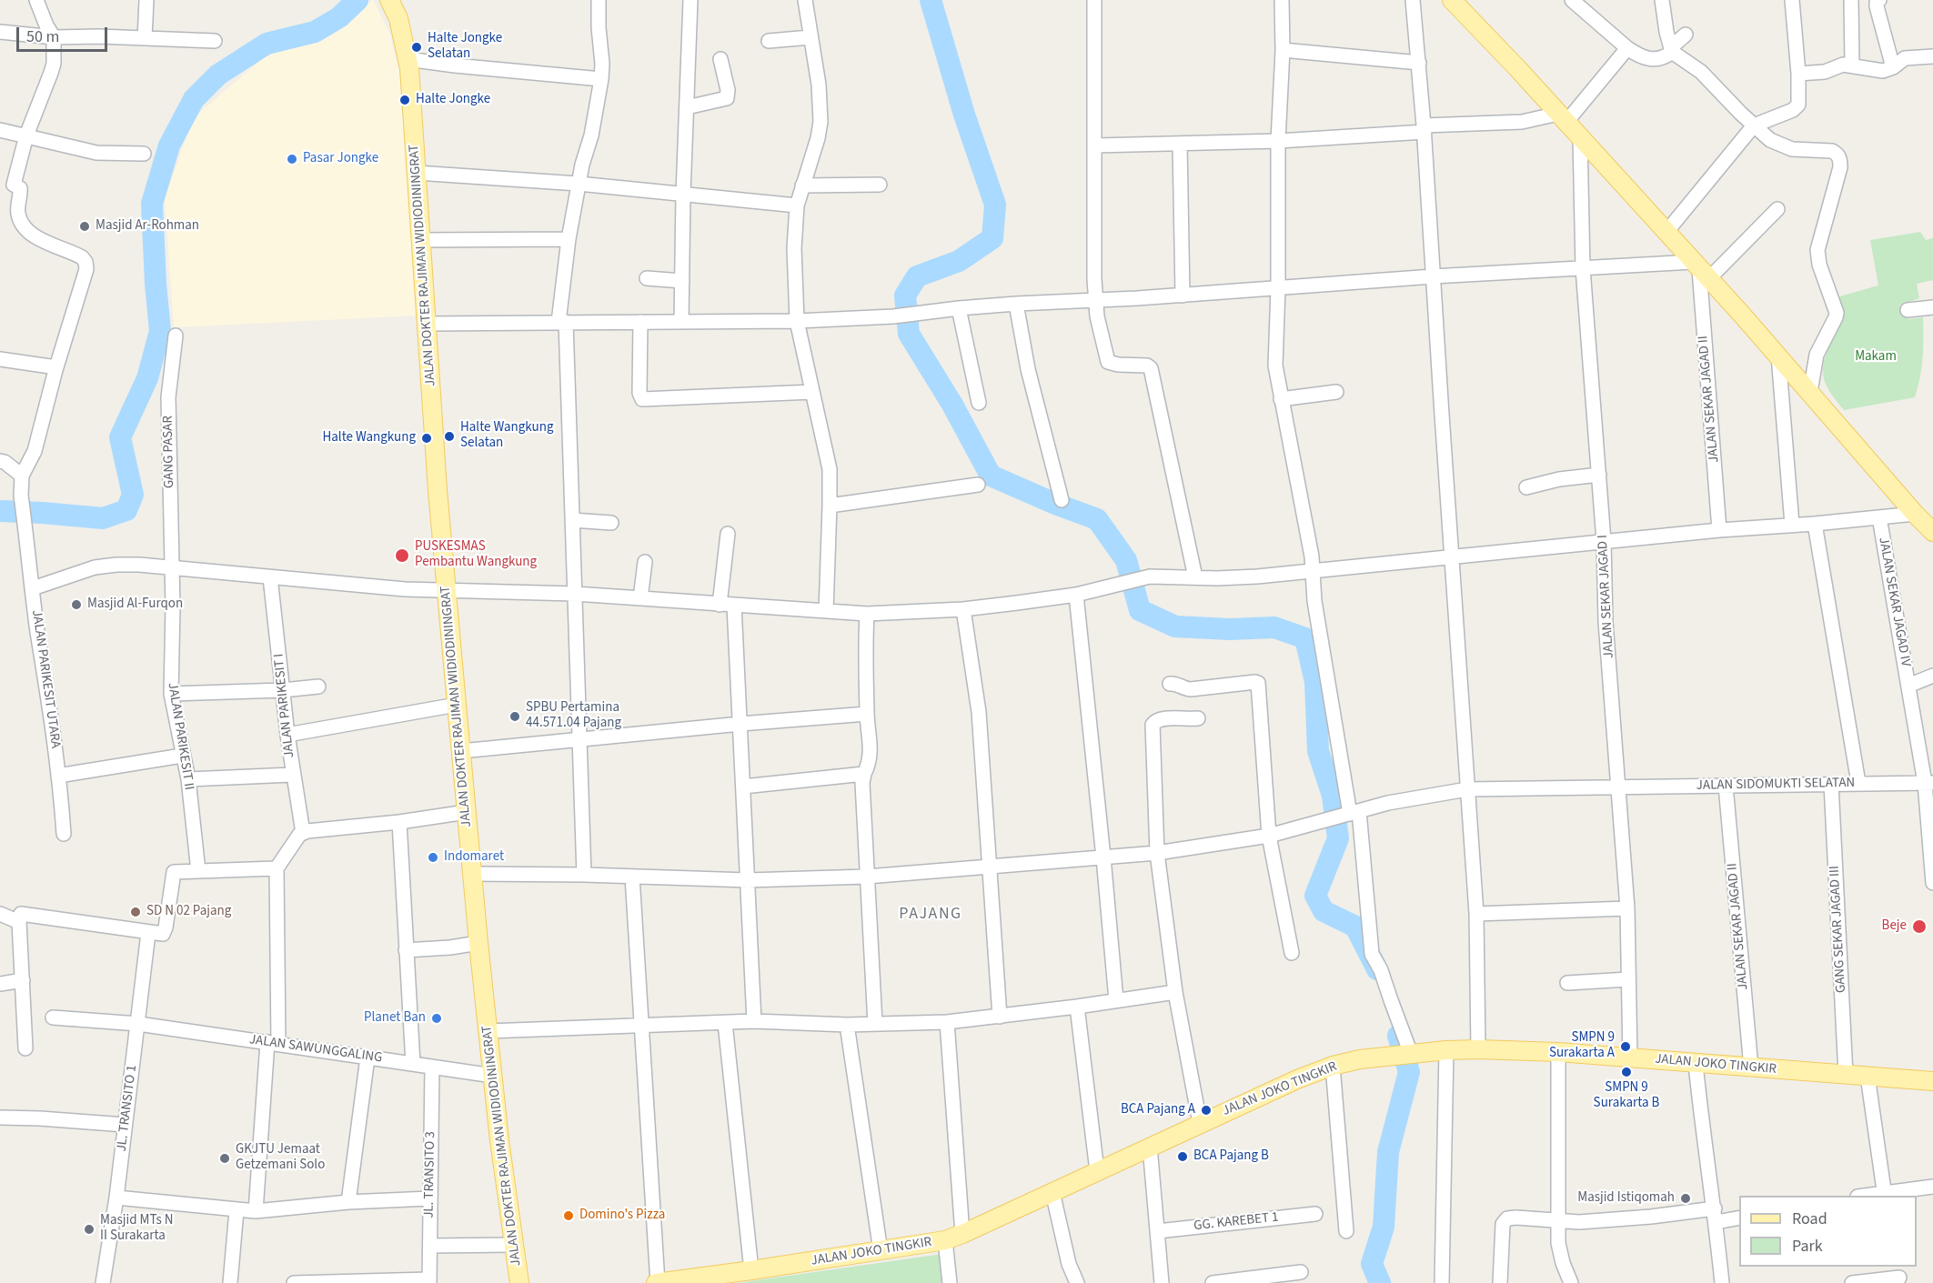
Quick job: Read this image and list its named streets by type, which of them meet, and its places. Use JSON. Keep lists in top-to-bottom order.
{
  "streets": {
    "main road": ["JALAN DOKTER RAJIMAN WIDIODININGRAT", "JALAN JOKO TINGKIR"],
    "street": [
      "JALAN SEKAR JAGAD II",
      "GANG PASAR",
      "JALAN SEKAR JAGAD I",
      "JALAN SEKAR JAGAD IV",
      "JALAN PARIKESIT UTARA",
      "JALAN PARIKESIT I",
      "JALAN PARIKESIT II",
      "JALAN SIDOMUKTI SELATAN",
      "GANG SEKAR JAGAD III",
      "JALAN SAWUNGGALING",
      "JL. TRANSITO 1",
      "JL. TRANSITO 3",
      "GG. KAREBET 1"
    ]
  },
  "crossings": [
    ["JALAN DOKTER RAJIMAN WIDIODININGRAT", "JALAN SIDOMUKTI SELATAN"],
    ["JALAN DOKTER RAJIMAN WIDIODININGRAT", "JALAN SAWUNGGALING"],
    ["JALAN SEKAR JAGAD II", "JALAN SIDOMUKTI SELATAN"],
    ["JALAN SEKAR JAGAD II", "JALAN JOKO TINGKIR"],
    ["GANG PASAR", "JALAN PARIKESIT II"],
    ["JALAN SEKAR JAGAD I", "JALAN SIDOMUKTI SELATAN"],
    ["JALAN SEKAR JAGAD I", "JALAN JOKO TINGKIR"],
    ["JALAN SEKAR JAGAD IV", "JALAN SIDOMUKTI SELATAN"],
    ["JALAN SIDOMUKTI SELATAN", "GANG SEKAR JAGAD III"],
    ["GANG SEKAR JAGAD III", "JALAN JOKO TINGKIR"],
    ["JALAN SAWUNGGALING", "JL. TRANSITO 1"],
    ["JALAN SAWUNGGALING", "JL. TRANSITO 3"]
  ],
  "districts": ["PAJANG"],
  "parks": ["Makam"],
  "places": [
    "Halte Jongke Selatan",
    "Halte Jongke",
    "Pasar Jongke",
    "Masjid Ar-Rohman",
    "Halte Wangkung Selatan",
    "Halte Wangkung",
    "PUSKESMAS Pembantu Wangkung",
    "Masjid Al-Furqon",
    "SPBU Pertamina 44.571.04 Pajang",
    "Indomaret",
    "SD N 02 Pajang",
    "Beje",
    "Planet Ban",
    "SMPN 9 Surakarta A",
    "SMPN 9 Surakarta B",
    "BCA Pajang A",
    "BCA Pajang B",
    "GKJTU Jemaat Getzemani Solo",
    "Masjid Istiqomah",
    "Domino's Pizza",
    "Masjid MTs N II Surakarta"
  ],
  "legend": ["Road", "Park"],
  "scale_bar": "50 m"
}
